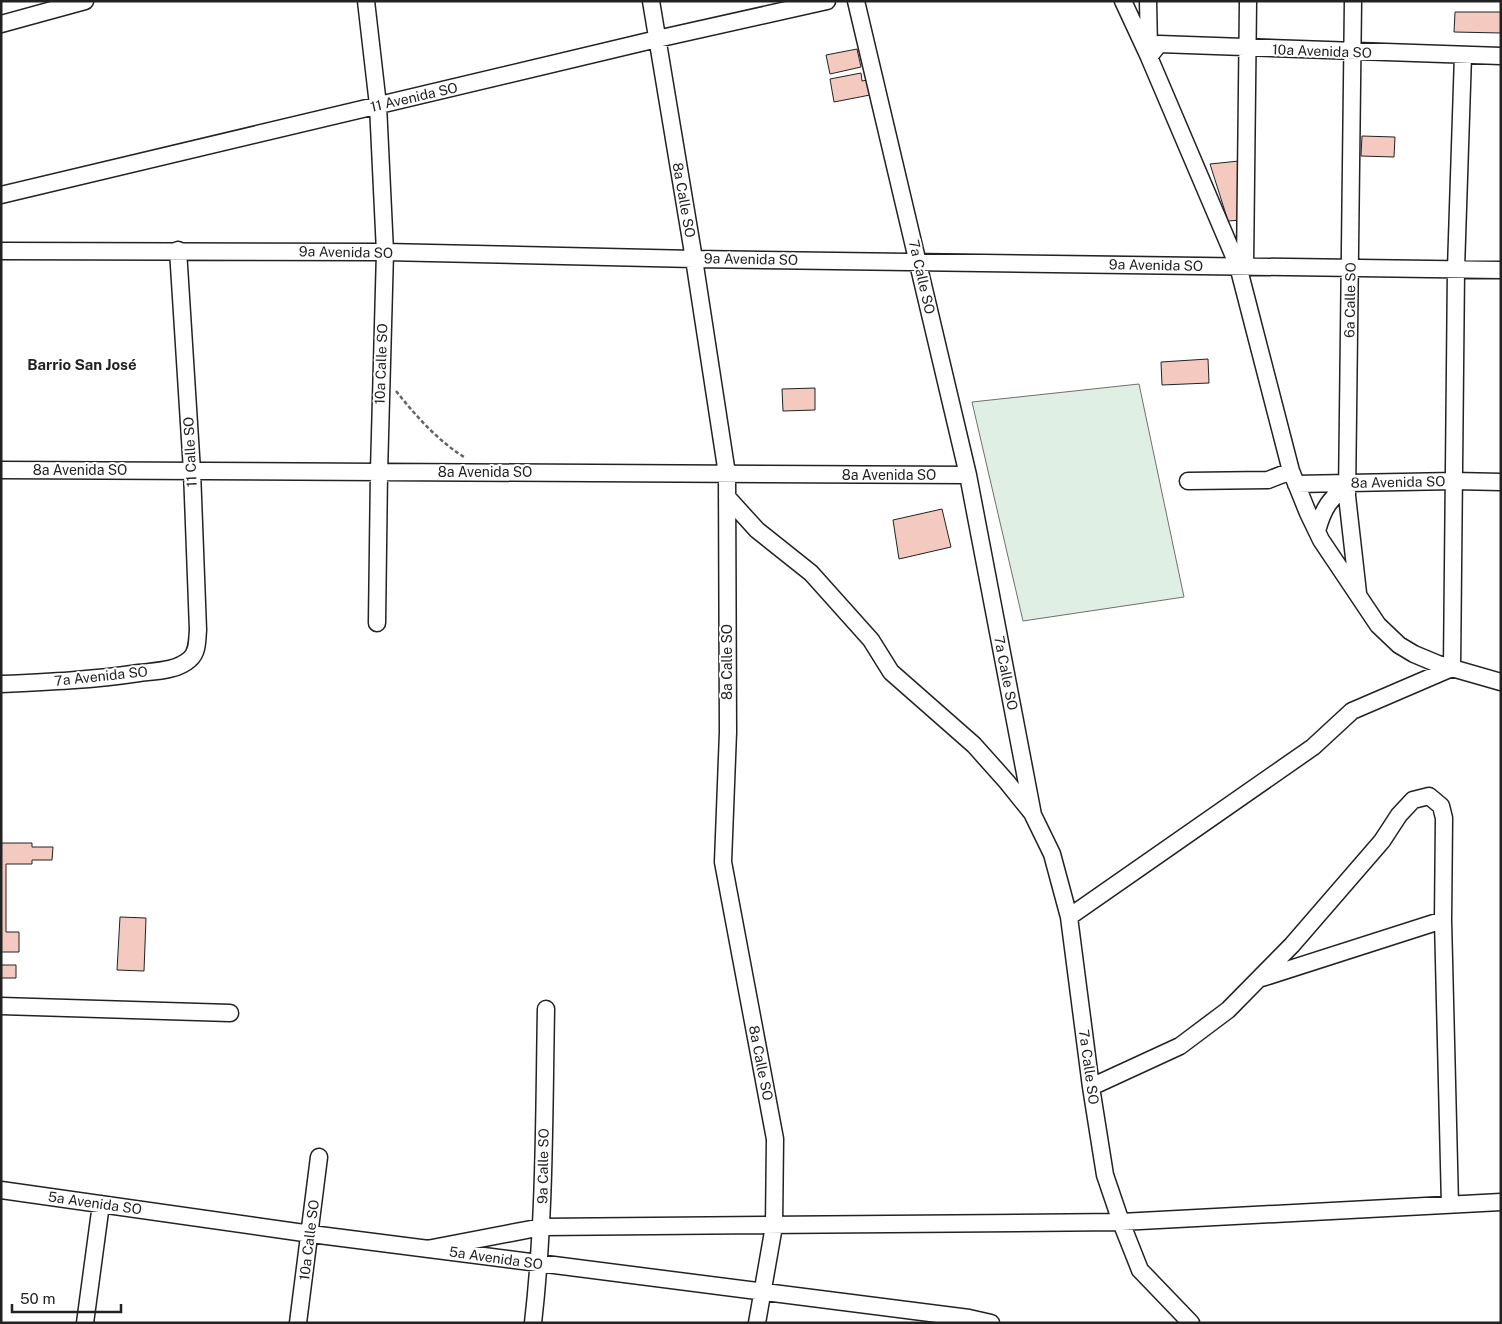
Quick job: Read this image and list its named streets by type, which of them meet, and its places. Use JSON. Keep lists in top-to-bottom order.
{
  "streets": {
    "street": [
      "10a Avenida SO",
      "11 Avenida SO",
      "8a Calle SO",
      "9a Avenida SO",
      "7a Calle SO",
      "6a Calle SO",
      "10a Calle SO",
      "11 Calle SO",
      "8a Avenida SO",
      "7a Avenida SO",
      "9a Calle SO",
      "5a Avenida SO"
    ]
  },
  "crossings": [
    ["10a Avenida SO", "6a Calle SO"],
    ["11 Avenida SO", "8a Calle SO"],
    ["11 Avenida SO", "10a Calle SO"],
    ["8a Calle SO", "9a Avenida SO"],
    ["8a Calle SO", "8a Avenida SO"],
    ["8a Calle SO", "5a Avenida SO"],
    ["9a Avenida SO", "7a Calle SO"],
    ["9a Avenida SO", "6a Calle SO"],
    ["9a Avenida SO", "10a Calle SO"],
    ["9a Avenida SO", "11 Calle SO"],
    ["7a Calle SO", "8a Avenida SO"],
    ["6a Calle SO", "8a Avenida SO"],
    ["10a Calle SO", "8a Avenida SO"],
    ["10a Calle SO", "5a Avenida SO"],
    ["11 Calle SO", "8a Avenida SO"],
    ["11 Calle SO", "7a Avenida SO"],
    ["9a Calle SO", "5a Avenida SO"]
  ],
  "districts": ["Barrio San José"],
  "scale_bar": "50 m"
}
